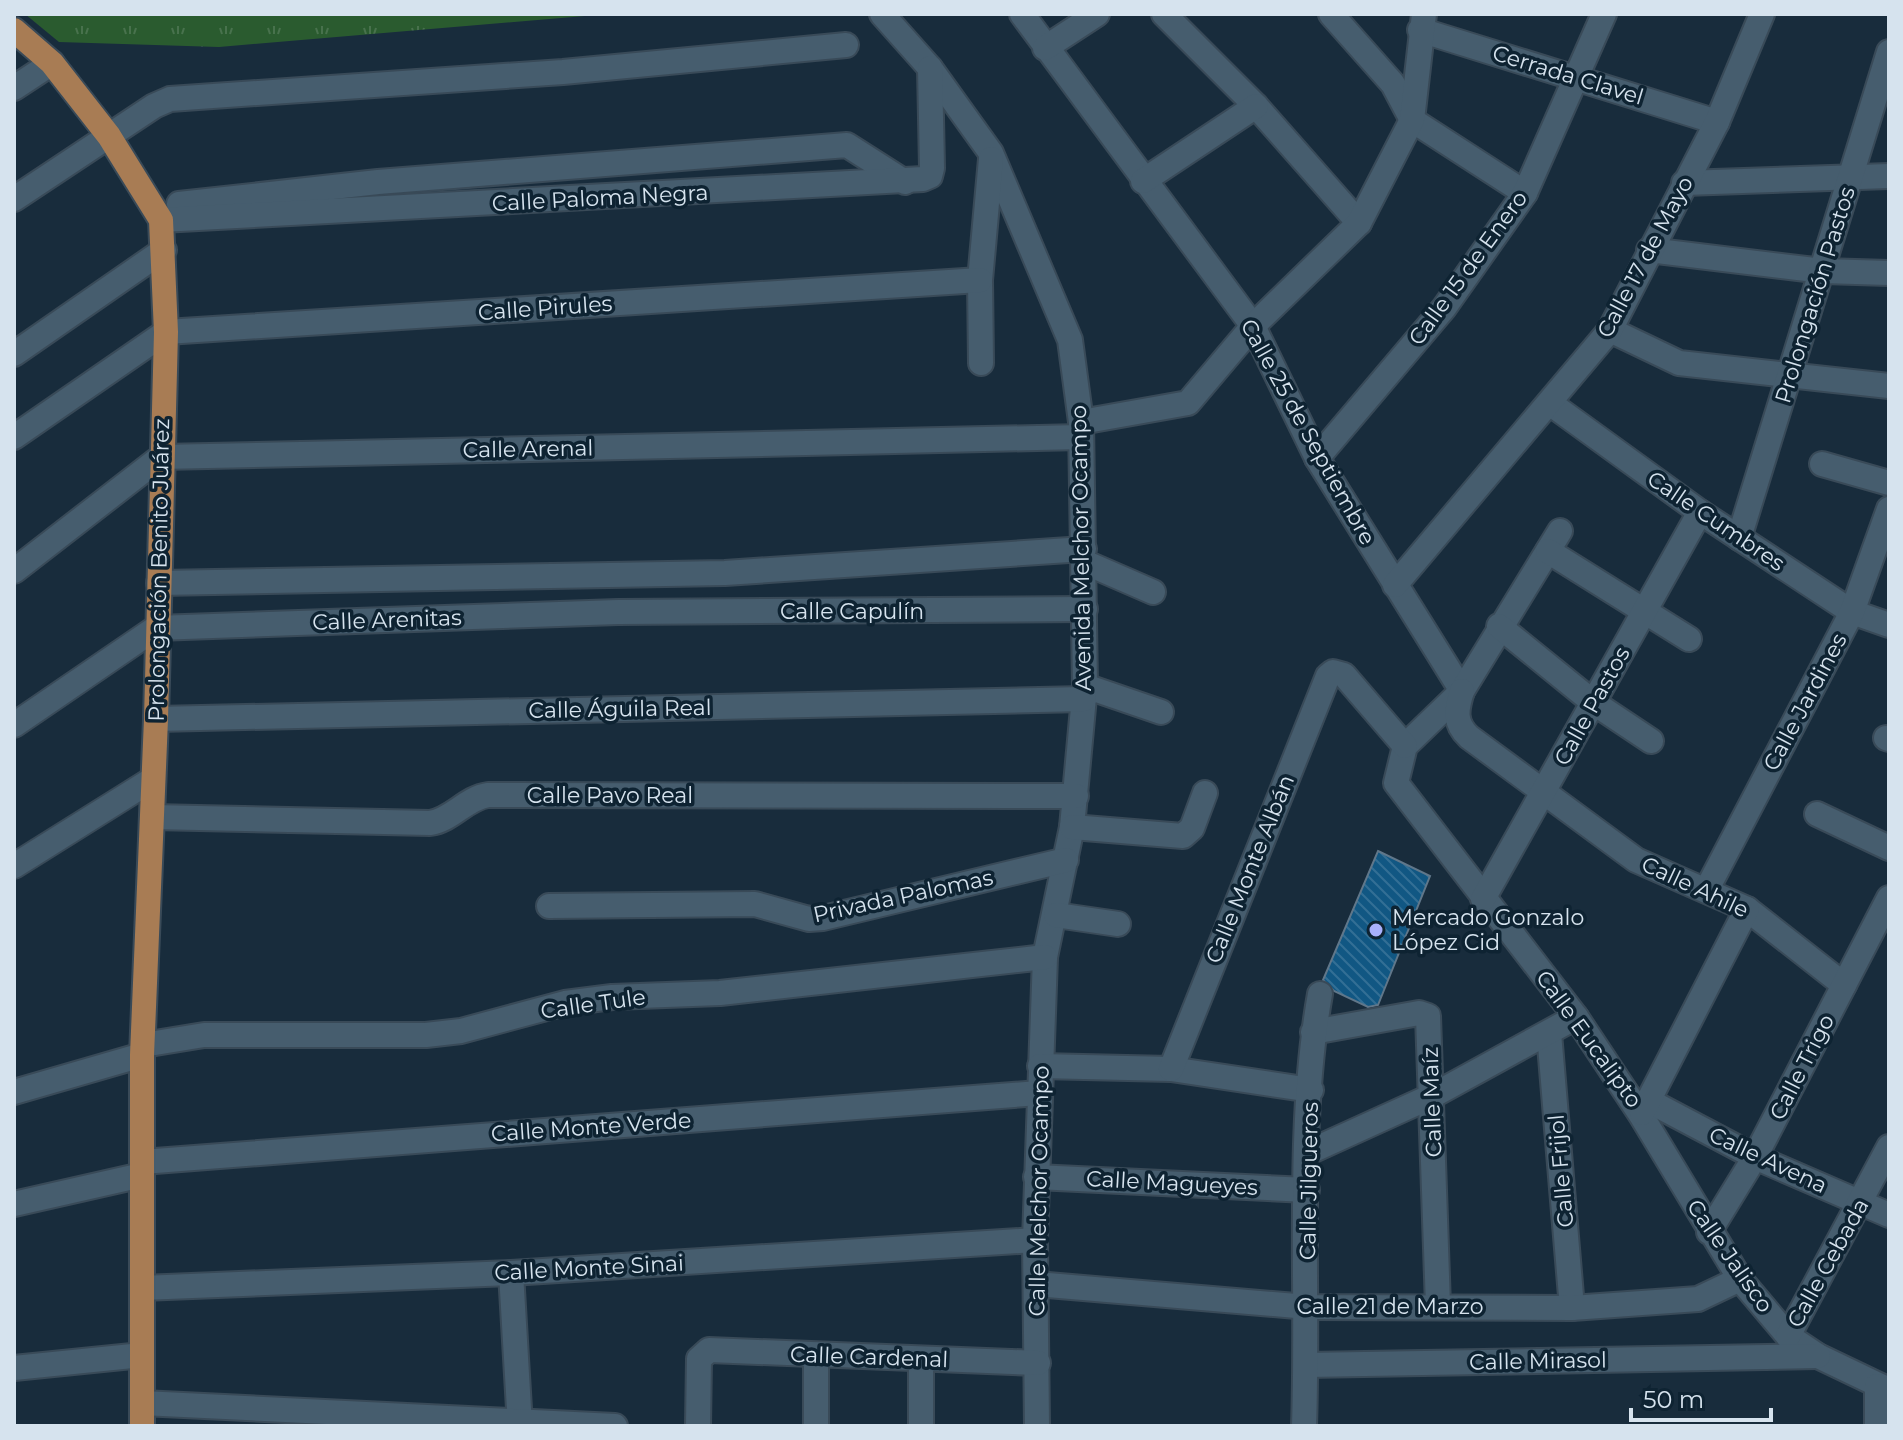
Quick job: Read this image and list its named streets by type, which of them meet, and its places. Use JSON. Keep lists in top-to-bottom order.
{
  "streets": {
    "main road": ["Prolongación Benito Juárez"],
    "street": [
      "Cerrada Clavel",
      "Calle Paloma Negra",
      "Calle 17 de Mayo",
      "Calle 15 de Enero",
      "Prolongación Pastos",
      "Calle Pirules",
      "Calle 25 de Septiembre",
      "Calle Arenal",
      "Calle Cumbres",
      "Avenida Melchor Ocampo",
      "Calle Capulín",
      "Calle Arenitas",
      "Calle Jardines",
      "Calle Pastos",
      "Calle Águila Real",
      "Calle Pavo Real",
      "Calle Monte Albán",
      "Calle Ahile",
      "Privada Palomas",
      "Calle Tule",
      "Calle Eucalipto",
      "Calle Trigo",
      "Calle Maíz",
      "Calle Monte Verde",
      "Calle Avena",
      "Calle Frijol",
      "Calle Jilgueros",
      "Calle Magueyes",
      "Calle Melchor Ocampo",
      "Calle Jalisco",
      "Calle Cebada",
      "Calle Monte Sinai",
      "Calle 21 de Marzo",
      "Calle Cardenal",
      "Calle Mirasol"
    ]
  },
  "crossings": [
    ["Cerrada Clavel", "Calle 17 de Mayo"],
    ["Cerrada Clavel", "Calle 15 de Enero"],
    ["Calle Paloma Negra", "Prolongación Benito Juárez"],
    ["Calle 17 de Mayo", "Calle 25 de Septiembre"],
    ["Calle 17 de Mayo", "Calle Cumbres"],
    ["Calle 15 de Enero", "Calle 25 de Septiembre"],
    ["Prolongación Pastos", "Calle Cumbres"],
    ["Calle Pirules", "Prolongación Benito Juárez"],
    ["Calle 25 de Septiembre", "Calle Arenal"],
    ["Calle 25 de Septiembre", "Calle Ahile"],
    ["Calle Arenal", "Avenida Melchor Ocampo"],
    ["Calle Arenal", "Prolongación Benito Juárez"],
    ["Calle Cumbres", "Calle Jardines"],
    ["Calle Cumbres", "Calle Pastos"],
    ["Avenida Melchor Ocampo", "Calle Capulín"],
    ["Avenida Melchor Ocampo", "Calle Águila Real"],
    ["Avenida Melchor Ocampo", "Calle Pavo Real"],
    ["Avenida Melchor Ocampo", "Privada Palomas"],
    ["Avenida Melchor Ocampo", "Calle Tule"],
    ["Avenida Melchor Ocampo", "Calle Melchor Ocampo"],
    ["Prolongación Benito Juárez", "Calle Arenitas"],
    ["Prolongación Benito Juárez", "Calle Águila Real"],
    ["Prolongación Benito Juárez", "Calle Pavo Real"],
    ["Prolongación Benito Juárez", "Calle Tule"],
    ["Prolongación Benito Juárez", "Calle Monte Verde"],
    ["Prolongación Benito Juárez", "Calle Monte Sinai"],
    ["Calle Capulín", "Calle Arenitas"],
    ["Calle Jardines", "Calle Ahile"],
    ["Calle Pastos", "Calle Ahile"],
    ["Calle Pastos", "Calle Eucalipto"],
    ["Calle Monte Albán", "Calle Eucalipto"],
    ["Calle Ahile", "Calle Eucalipto"],
    ["Calle Ahile", "Calle Trigo"],
    ["Calle Tule", "Calle Melchor Ocampo"],
    ["Calle Eucalipto", "Calle Avena"],
    ["Calle Eucalipto", "Calle Jalisco"],
    ["Calle Trigo", "Calle Avena"],
    ["Calle Trigo", "Calle Jalisco"],
    ["Calle Maíz", "Calle Jilgueros"],
    ["Calle Maíz", "Calle 21 de Marzo"],
    ["Calle Monte Verde", "Calle Melchor Ocampo"],
    ["Calle Avena", "Calle Jalisco"],
    ["Calle Avena", "Calle Cebada"],
    ["Calle Frijol", "Calle 21 de Marzo"],
    ["Calle Jilgueros", "Calle Magueyes"],
    ["Calle Jilgueros", "Calle 21 de Marzo"],
    ["Calle Jilgueros", "Calle Mirasol"],
    ["Calle Magueyes", "Calle Melchor Ocampo"],
    ["Calle Melchor Ocampo", "Calle Monte Sinai"],
    ["Calle Melchor Ocampo", "Calle 21 de Marzo"],
    ["Calle Melchor Ocampo", "Calle Cardenal"],
    ["Calle Jalisco", "Calle Cebada"],
    ["Calle Jalisco", "Calle 21 de Marzo"],
    ["Calle Jalisco", "Calle Mirasol"]
  ],
  "places": ["Mercado Gonzalo López Cid"],
  "scale_bar": "50 m"
}
